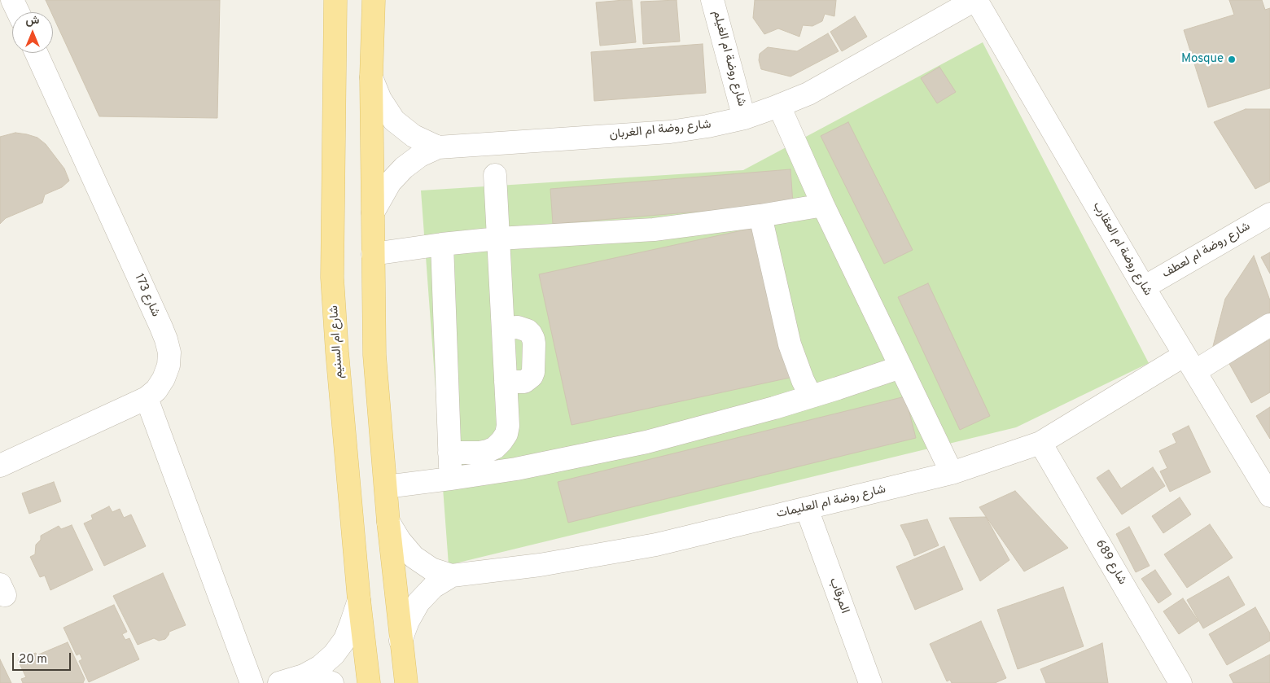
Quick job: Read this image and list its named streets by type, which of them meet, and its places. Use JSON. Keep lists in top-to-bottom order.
{
  "streets": {
    "main road": ["شارع ام السنيم"],
    "street": [
      "شارع روضة ام الغيلم",
      "شارع روضة ام الغربان",
      "شارع روضة ام العقارب",
      "شارع روضة ام لعطف",
      "شارع 173",
      "شارع روضة ام العليمات",
      "شارع 689",
      "المرقاب"
    ]
  },
  "crossings": [
    ["شارع روضة ام الغيلم", "شارع روضة ام الغربان"],
    ["شارع روضة ام الغربان", "شارع روضة ام العقارب"],
    ["شارع روضة ام العقارب", "شارع روضة ام لعطف"],
    ["شارع روضة ام العقارب", "شارع روضة ام العليمات"],
    ["شارع روضة ام العليمات", "شارع 689"],
    ["شارع روضة ام العليمات", "المرقاب"]
  ],
  "places": ["Mosque"],
  "scale_bar": "20 m",
  "north": "top"
}
